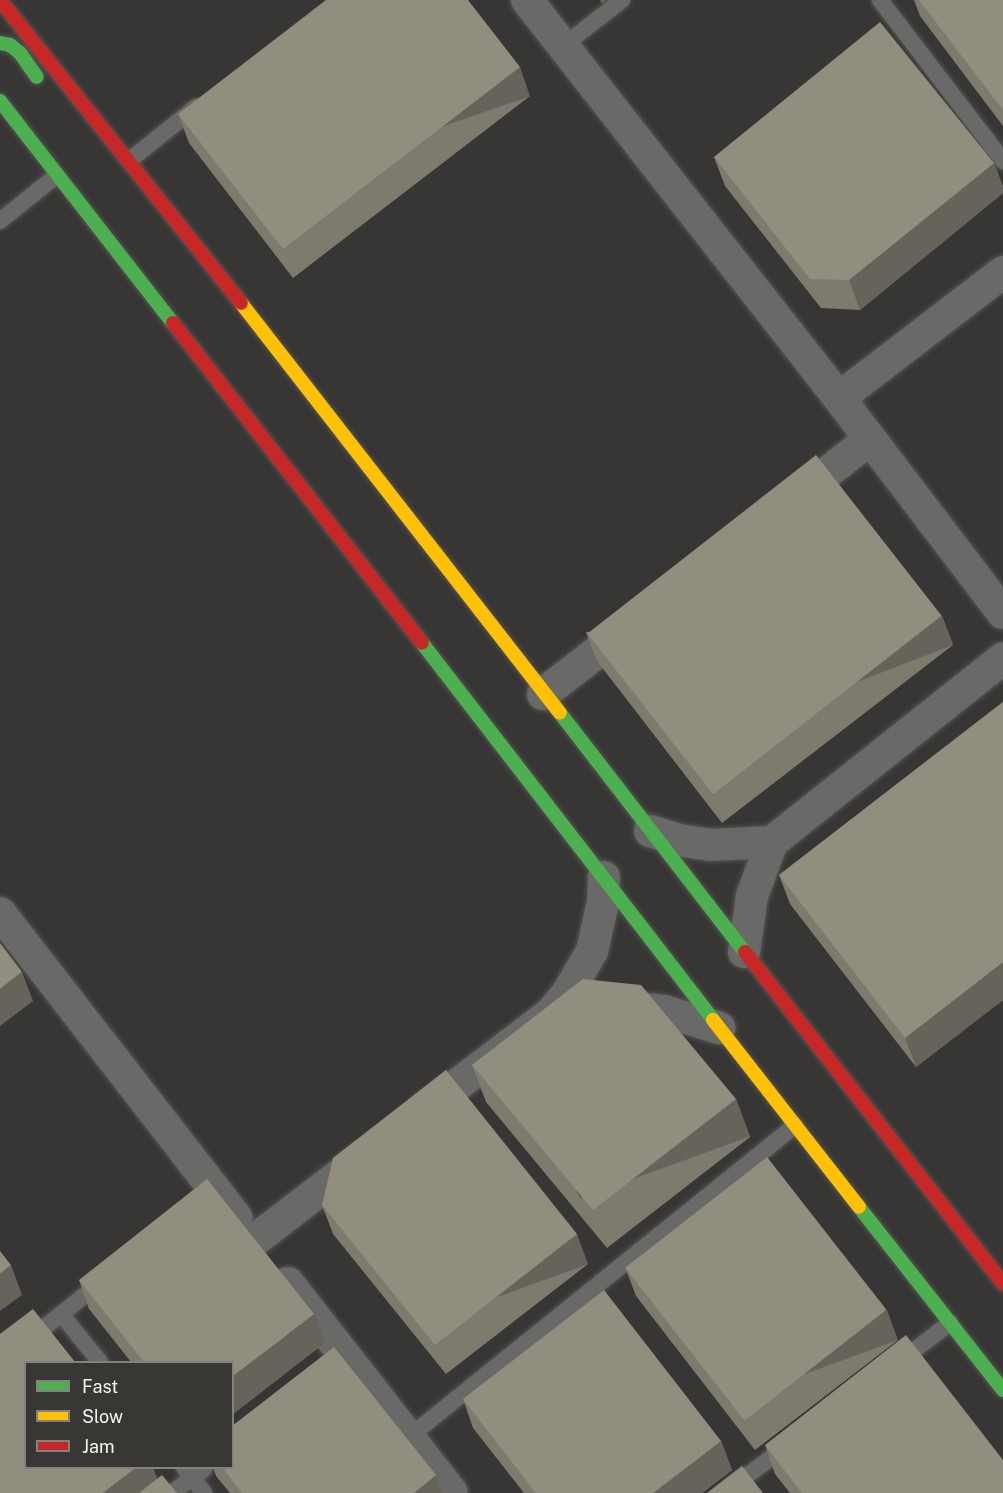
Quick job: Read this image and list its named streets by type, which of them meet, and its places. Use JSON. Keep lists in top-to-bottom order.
{
  "legend": ["Fast", "Slow", "Jam"]
}
